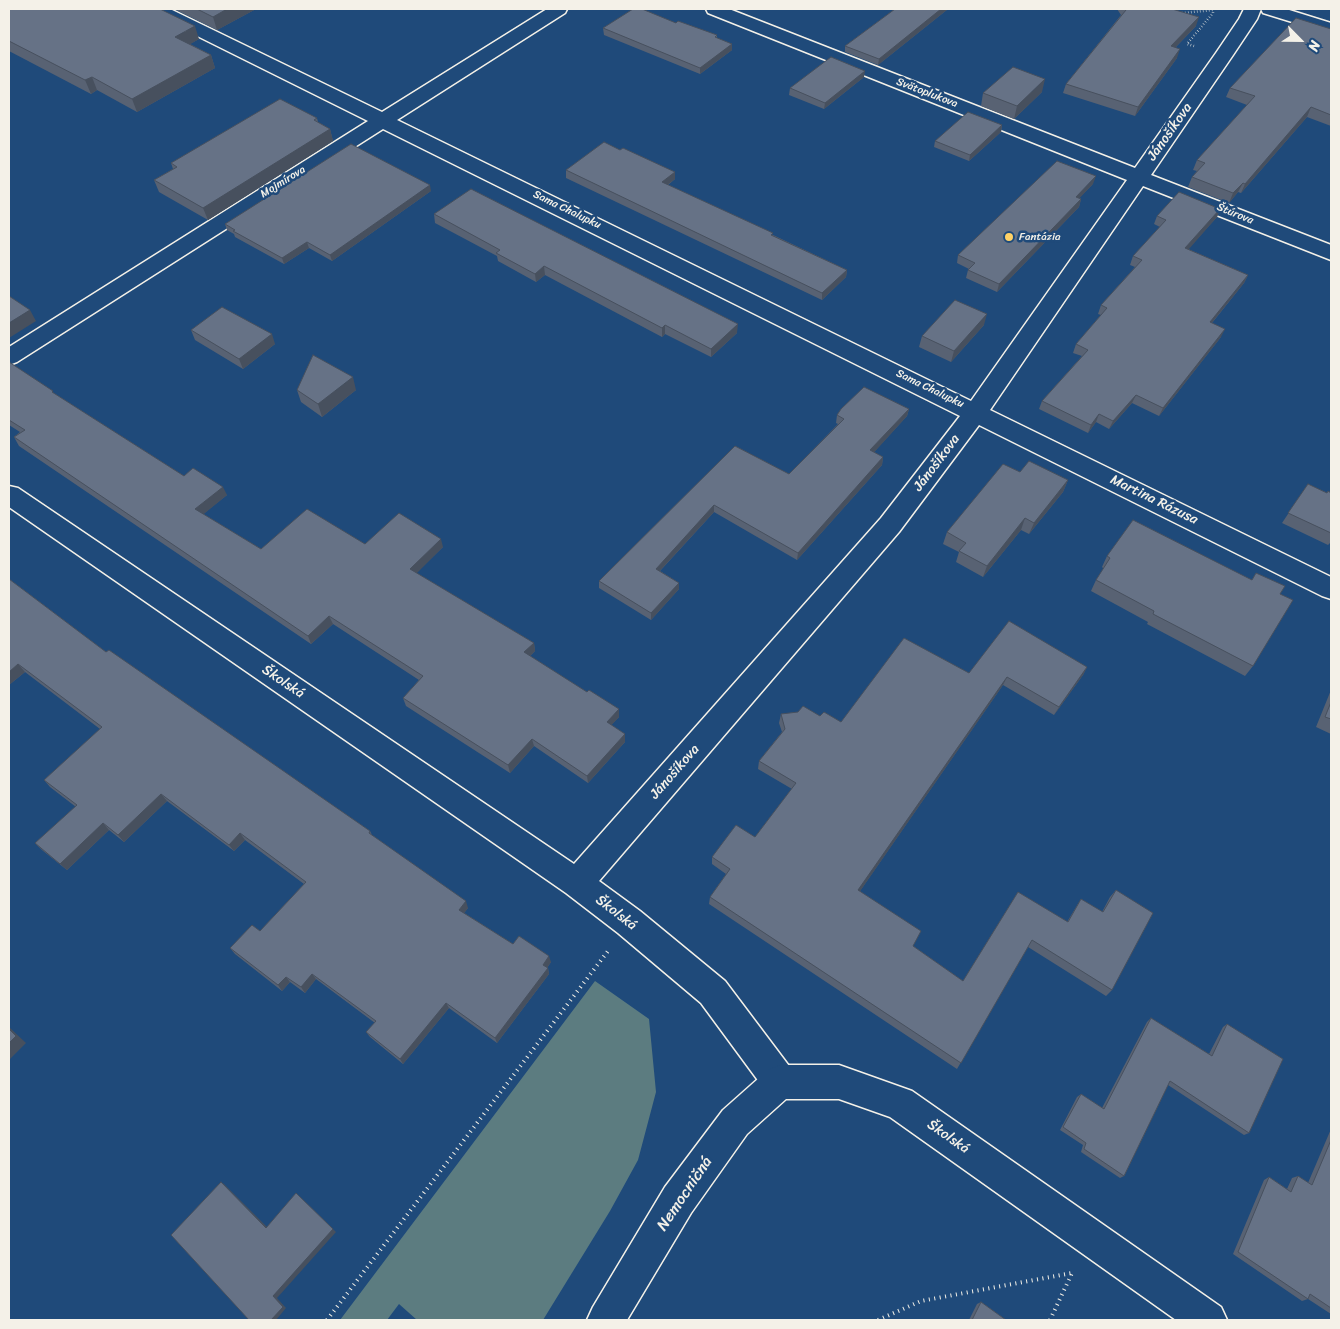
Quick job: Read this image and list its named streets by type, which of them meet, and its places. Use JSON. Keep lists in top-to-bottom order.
{
  "streets": {
    "street": [
      "Svätoplukova",
      "Jánošíkova",
      "Mojmírova",
      "Sama Chalupku",
      "Štúrova",
      "Martina Rázusa",
      "Školská",
      "Nemocničná"
    ]
  },
  "crossings": [
    ["Svätoplukova", "Jánošíkova"],
    ["Svätoplukova", "Štúrova"],
    ["Jánošíkova", "Sama Chalupku"],
    ["Jánošíkova", "Štúrova"],
    ["Jánošíkova", "Martina Rázusa"],
    ["Jánošíkova", "Školská"],
    ["Mojmírova", "Sama Chalupku"],
    ["Sama Chalupku", "Martina Rázusa"],
    ["Školská", "Nemocničná"]
  ],
  "places": ["Fantázia"],
  "north": "bottom right"
}
